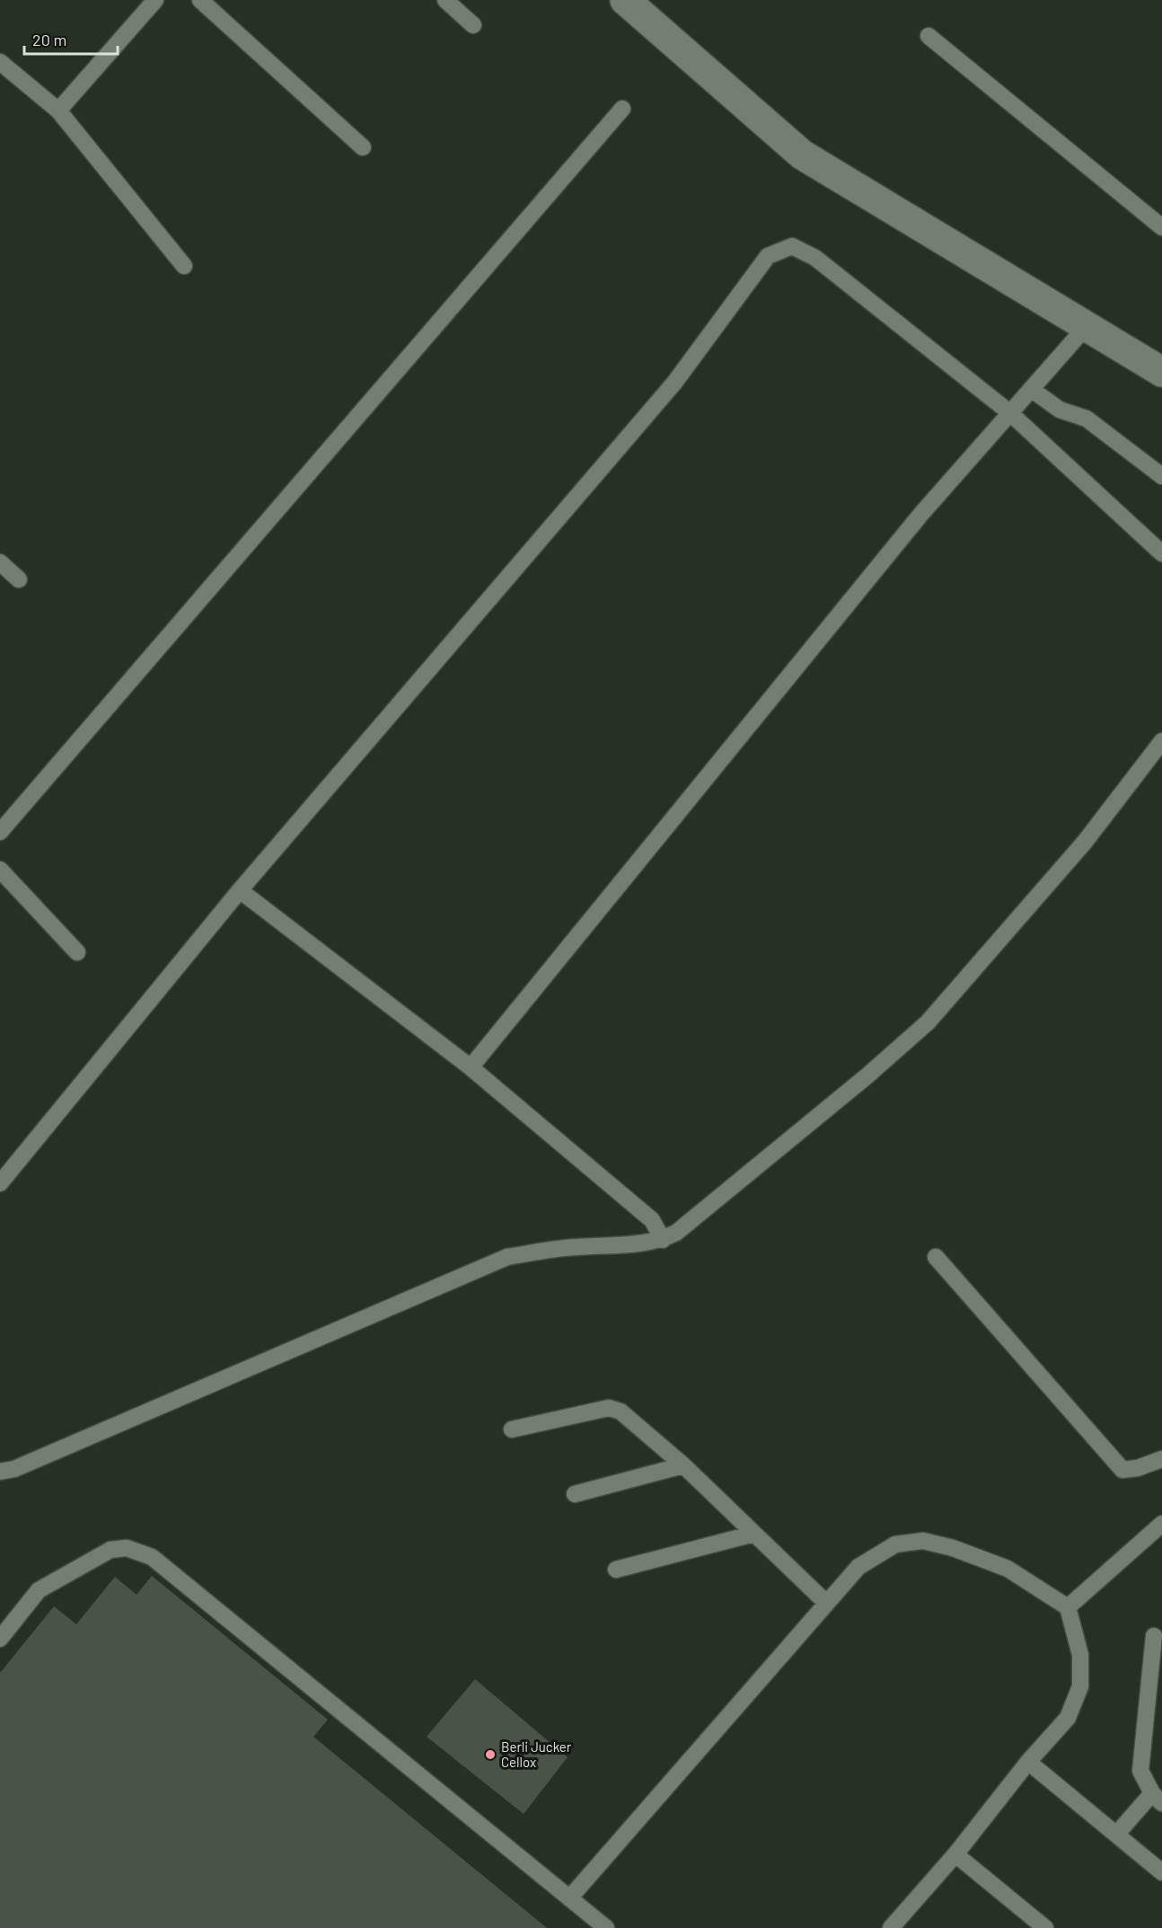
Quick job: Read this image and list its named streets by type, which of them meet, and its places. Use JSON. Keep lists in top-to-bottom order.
{
  "places": ["Berli Jucker Cellox"],
  "scale_bar": "20 m"
}
